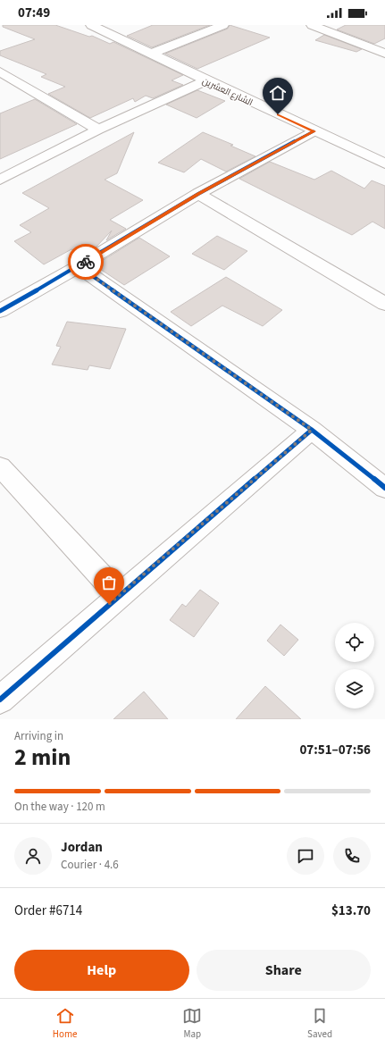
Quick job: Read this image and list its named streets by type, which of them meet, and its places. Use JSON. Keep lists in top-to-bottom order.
{
  "streets": {
    "street": ["الشارع العشرين"]
  },
  "page": {
    "status": "07:49",
    "heading": ["2 min", "Arriving in", "07:51–07:56"],
    "panel": [
      "Jordan",
      "Courier · 4.6",
      "Order #6714",
      "$13.70"
    ],
    "bar": "On the way · 120 m",
    "buttons": ["Help", "Share"],
    "tabs": ["Home", "Map", "Saved"]
  }
}
